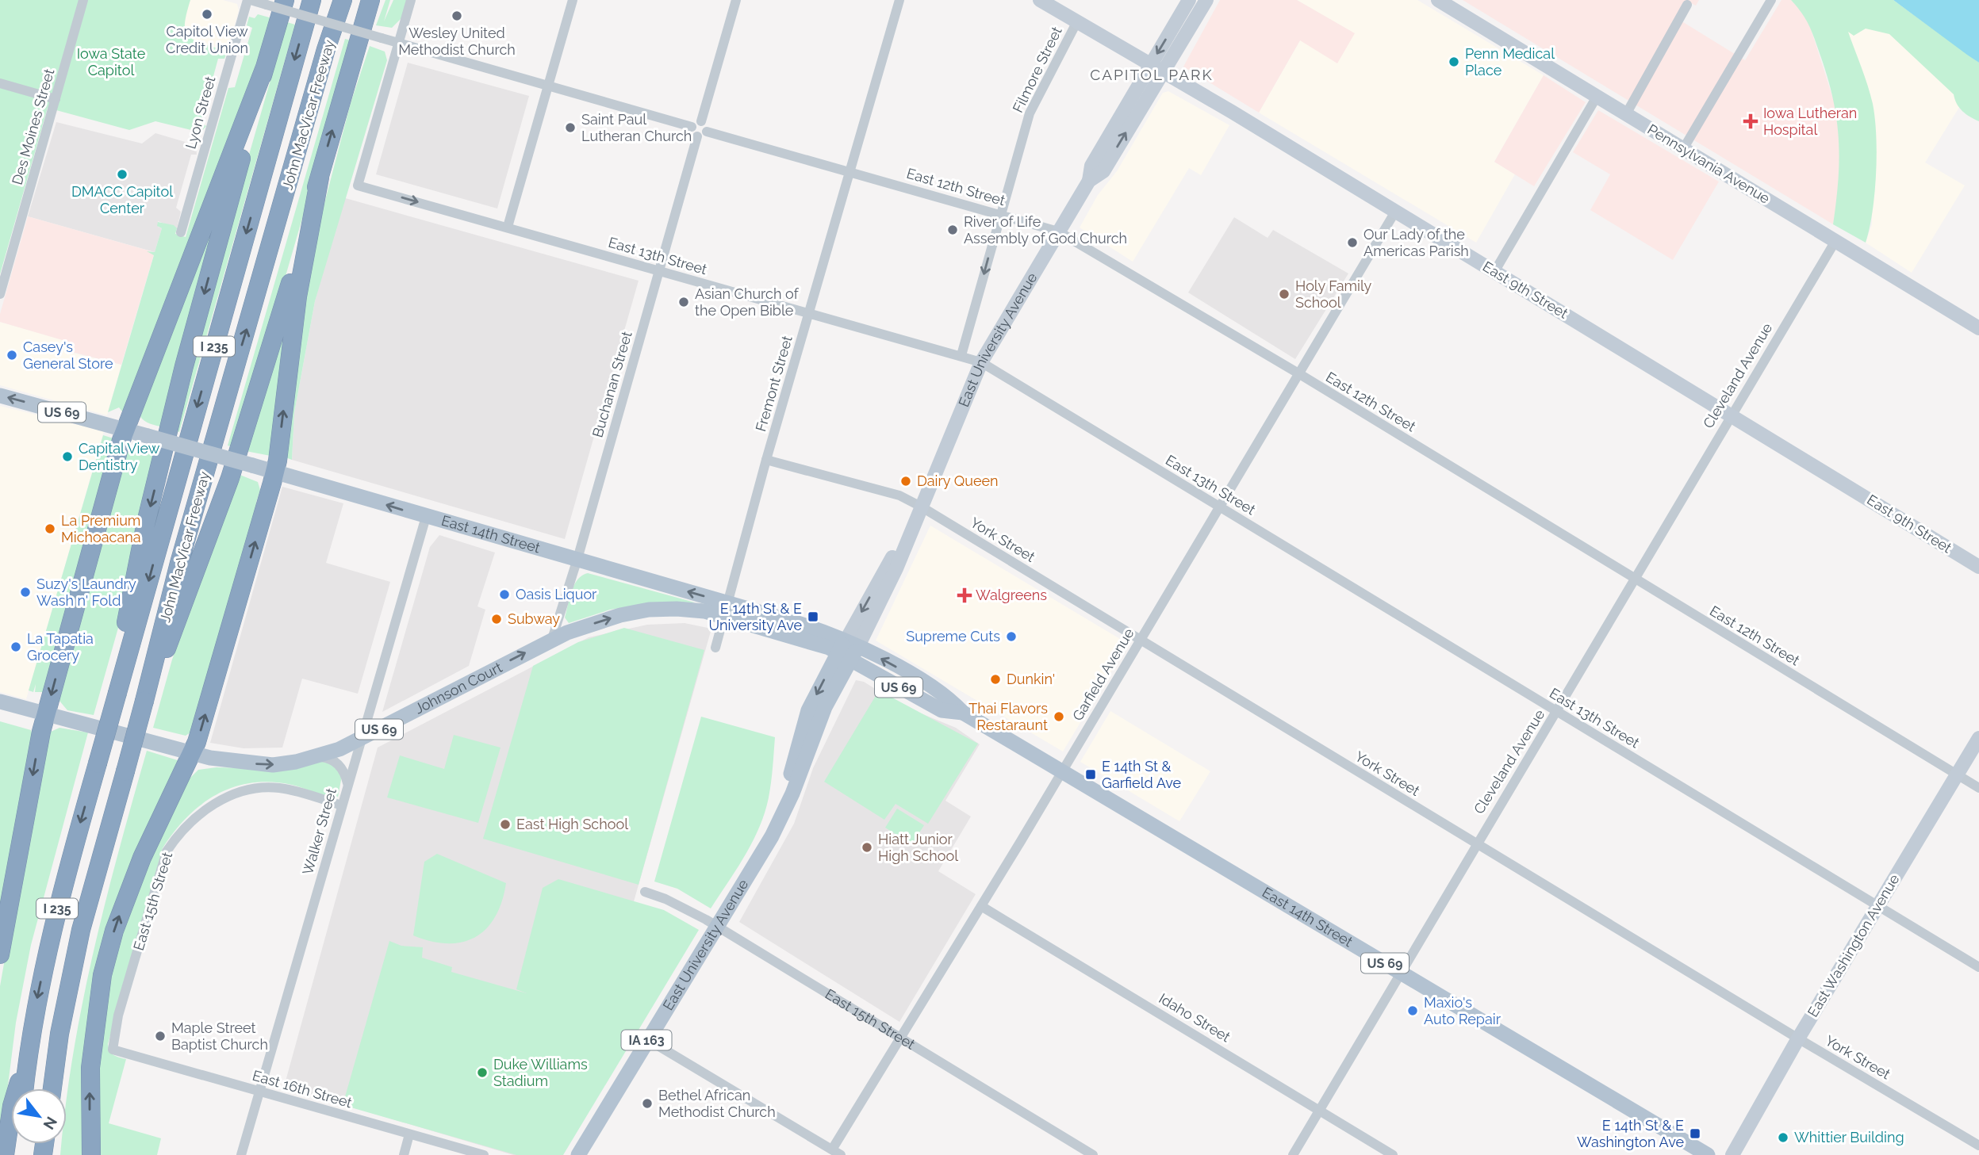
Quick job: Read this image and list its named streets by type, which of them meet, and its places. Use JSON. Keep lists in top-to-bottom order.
{
  "streets": {
    "highway": ["John MacVicar Freeway", "I 235"],
    "main road": [
      "East University Avenue",
      "US 69",
      "East 14th Street",
      "Johnson Court",
      "IA 163"
    ],
    "street": [
      "Filmore Street",
      "Lyon Street",
      "Des Moines Street",
      "Pennsylvania Avenue",
      "East 12th Street",
      "East 13th Street",
      "East 9th Street",
      "Cleveland Avenue",
      "Fremont Street",
      "Buchanan Street",
      "York Street",
      "Garfield Avenue",
      "Walker Street",
      "East 15th Street",
      "East Washington Avenue",
      "Idaho Street",
      "East 16th Street"
    ]
  },
  "crossings": [
    ["Filmore Street", "East 12th Street"],
    ["Filmore Street", "East 13th Street"],
    ["Filmore Street", "East 9th Street"],
    ["Pennsylvania Avenue", "Cleveland Avenue"],
    ["East 12th Street", "East University Avenue"],
    ["East 12th Street", "Cleveland Avenue"],
    ["East 12th Street", "Fremont Street"],
    ["East 12th Street", "Buchanan Street"],
    ["East 12th Street", "Garfield Avenue"],
    ["East 12th Street", "East Washington Avenue"],
    ["East 13th Street", "East University Avenue"],
    ["East 13th Street", "Cleveland Avenue"],
    ["East 13th Street", "Fremont Street"],
    ["East 13th Street", "Buchanan Street"],
    ["East 13th Street", "Garfield Avenue"],
    ["East 13th Street", "East Washington Avenue"],
    ["East 9th Street", "East University Avenue"],
    ["East 9th Street", "Cleveland Avenue"],
    ["East 9th Street", "Garfield Avenue"],
    ["East University Avenue", "East 14th Street"],
    ["East University Avenue", "York Street"],
    ["East University Avenue", "East 15th Street"],
    ["Cleveland Avenue", "East 14th Street"],
    ["Cleveland Avenue", "York Street"],
    ["Cleveland Avenue", "Idaho Street"],
    ["Fremont Street", "East 14th Street"],
    ["Fremont Street", "York Street"],
    ["Fremont Street", "Johnson Court"],
    ["Buchanan Street", "East 14th Street"],
    ["Buchanan Street", "Johnson Court"],
    ["US 69", "Johnson Court"],
    ["East 14th Street", "Garfield Avenue"],
    ["East 14th Street", "Johnson Court"],
    ["East 14th Street", "Walker Street"],
    ["York Street", "Garfield Avenue"],
    ["York Street", "East Washington Avenue"],
    ["Garfield Avenue", "East 15th Street"],
    ["Garfield Avenue", "Idaho Street"],
    ["Johnson Court", "Walker Street"],
    ["Walker Street", "East 15th Street"],
    ["Walker Street", "East 16th Street"],
    ["East 15th Street", "East 16th Street"]
  ],
  "one_way": ["Filmore Street", "Johnson Court"],
  "districts": ["CAPITOL PARK"],
  "parks": ["Iowa State Capitol"],
  "places": {
    "other": [
      "Capitol View Credit Union",
      "Wesley United Methodist Church",
      "Penn Medical Place",
      "Saint Paul Lutheran Church",
      "DMACC Capitol Center",
      "River of Life Assembly of God Church",
      "Our Lady of the Americas Parish",
      "Holy Family School",
      "Asian Church of the Open Bible",
      "Casey's General Store",
      "Capital View Dentistry",
      "Dairy Queen",
      "La Premium Michoacana",
      "Suzy's Laundry Wash n' Fold",
      "Oasis Liquor",
      "Subway",
      "Supreme Cuts",
      "La Tapatia Grocery",
      "Dunkin'",
      "Thai Flavors Restaraunt",
      "East High School",
      "Hiatt Junior High School",
      "Maxio's Auto Repair",
      "Maple Street Baptist Church",
      "Duke Williams Stadium",
      "Bethel African Methodist Church",
      "Whittier Building"
    ],
    "health": ["Iowa Lutheran Hospital", "Walgreens"],
    "transit": ["E 14th St & E University Ave", "E 14th St & Garfield Ave", "E 14th St & E Washington Ave"]
  },
  "north": "bottom right"
}
